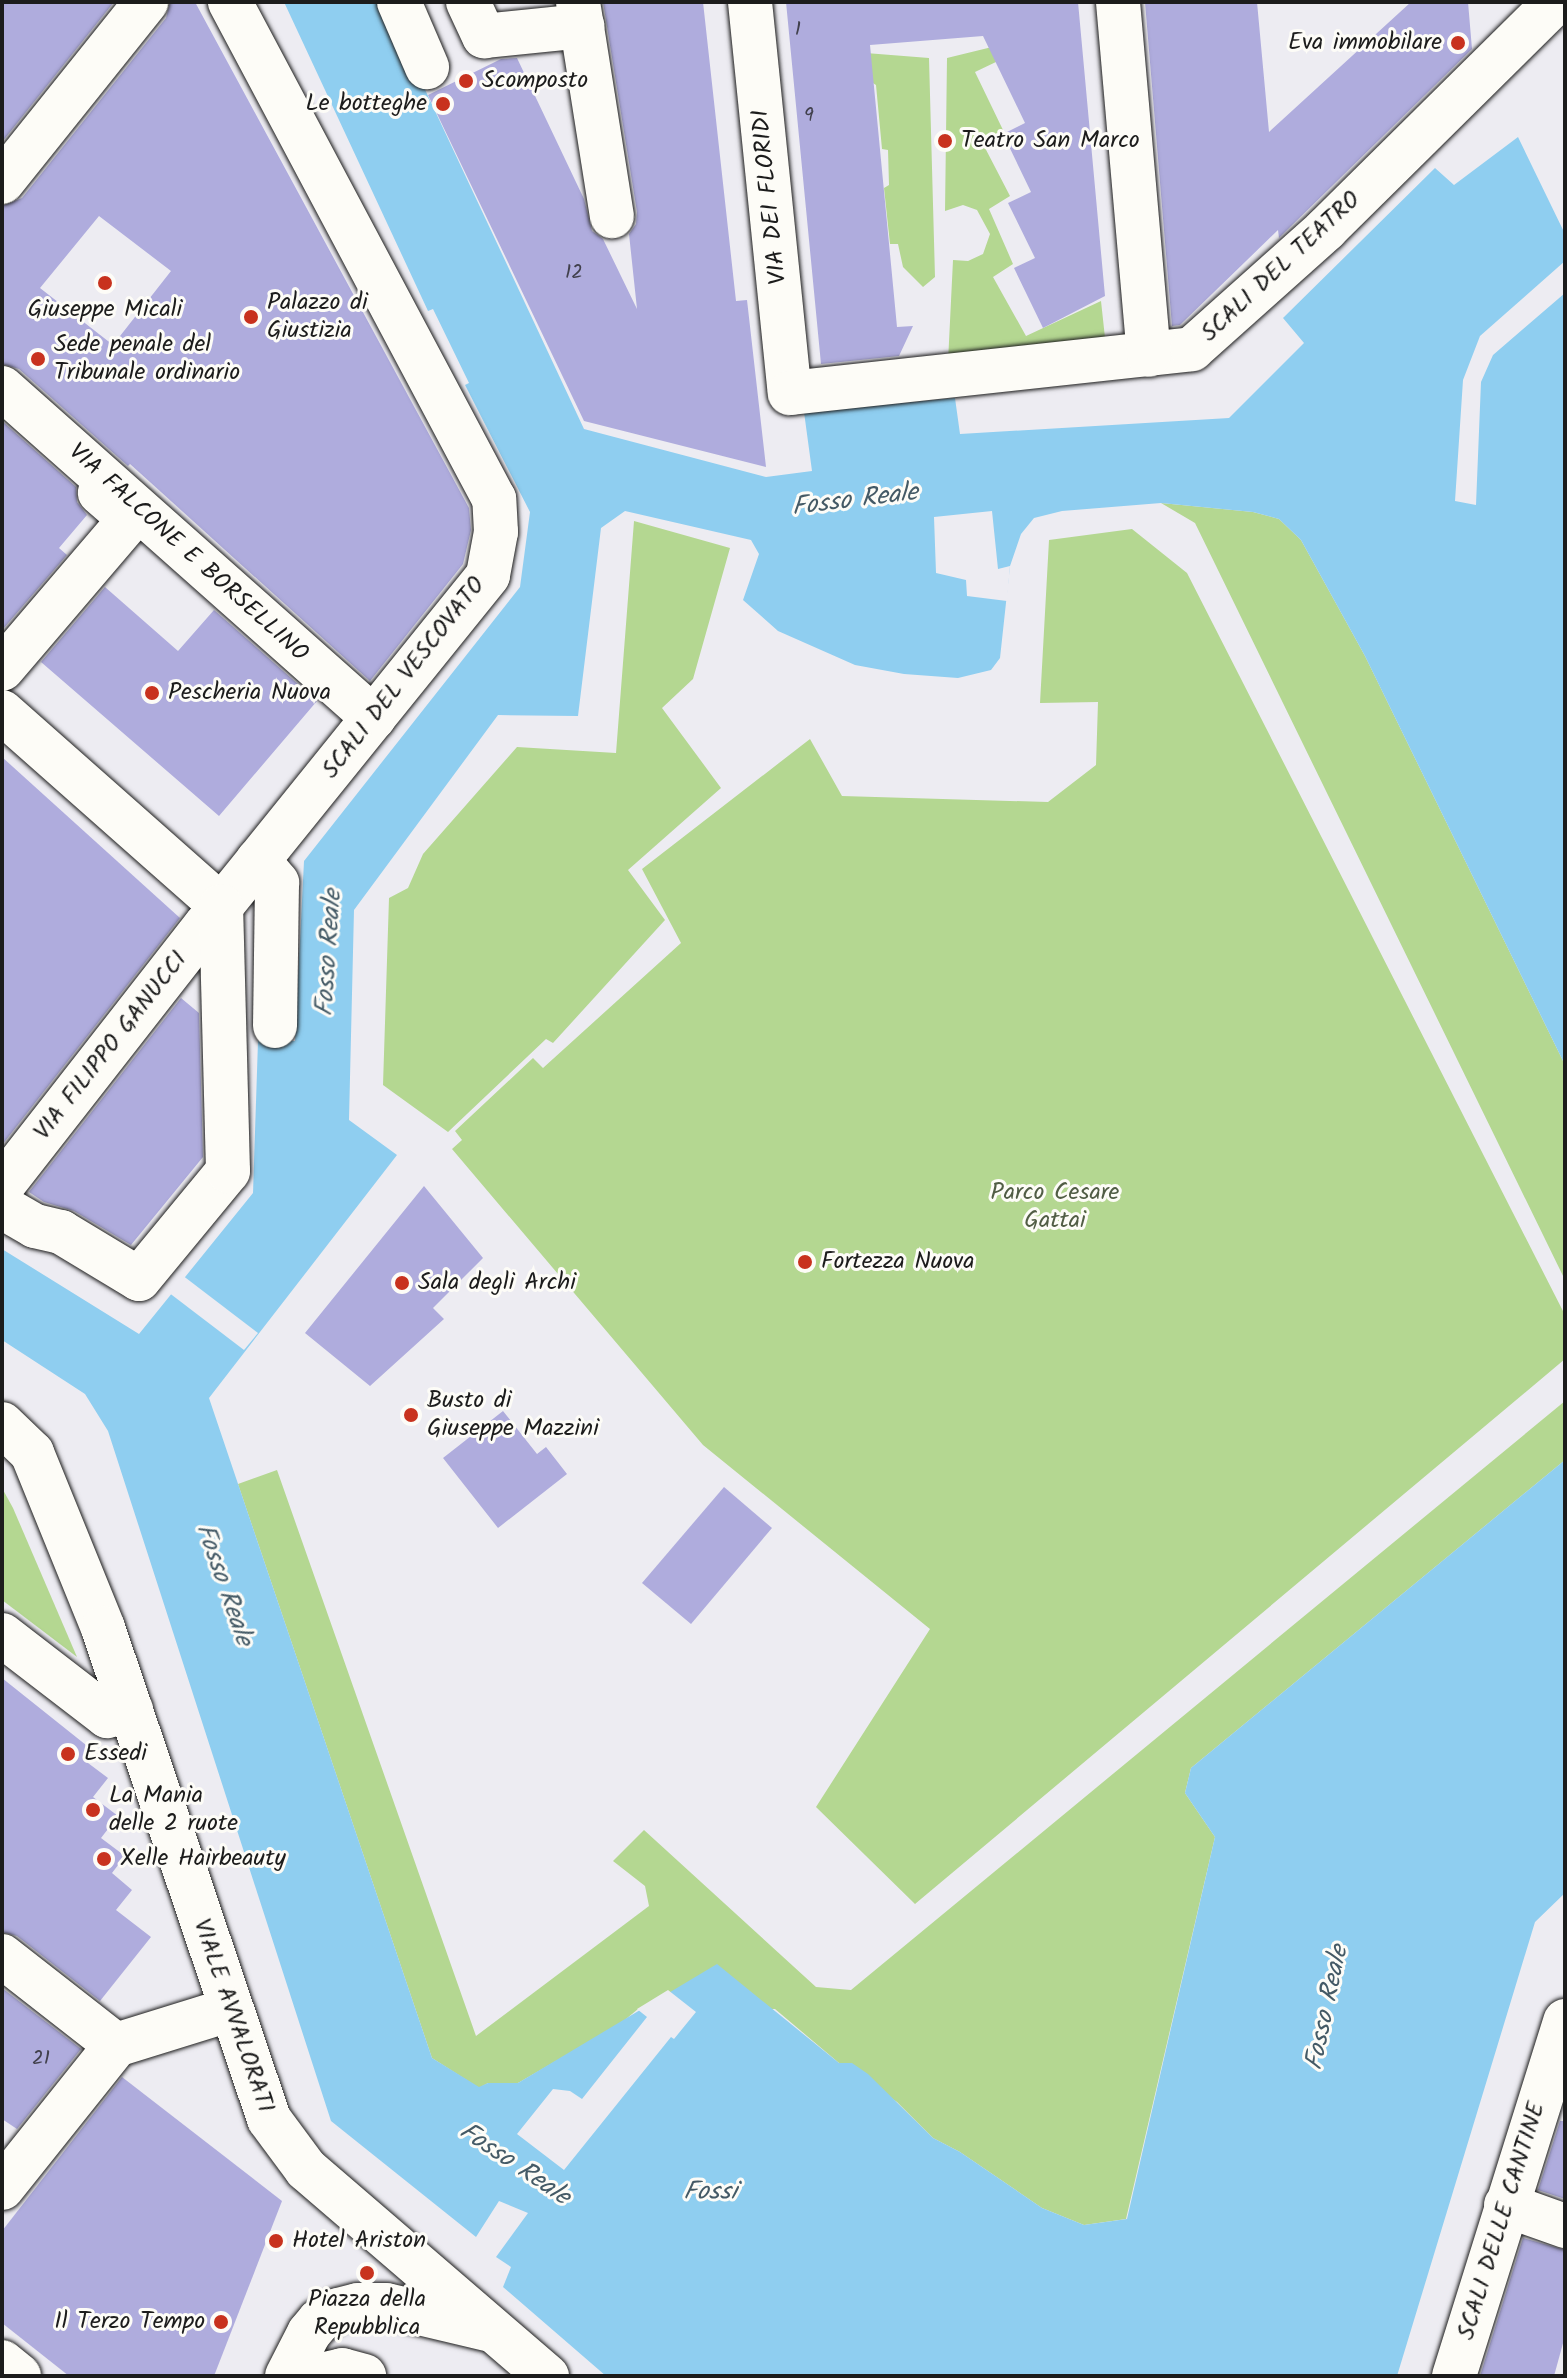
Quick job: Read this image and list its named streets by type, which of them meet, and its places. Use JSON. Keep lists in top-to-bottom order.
{
  "streets": {
    "street": [
      "VIA DEI FLORIDI",
      "SCALI DEL TEATRO",
      "VIA FALCONE E BORSELLINO",
      "SCALI DEL VESCOVATO",
      "VIA FILIPPO GANUCCI",
      "VIALE AVVALORATI",
      "SCALI DELLE CANTINE"
    ]
  },
  "crossings": [
    ["VIA DEI FLORIDI", "SCALI DEL TEATRO"],
    ["VIA FALCONE E BORSELLINO", "SCALI DEL VESCOVATO"],
    ["SCALI DEL VESCOVATO", "VIA FILIPPO GANUCCI"]
  ],
  "water": ["Fosso Reale", "Fossi"],
  "parks": ["Parco Cesare Gattai"],
  "places": [
    "Eva immobilare",
    "Scomposto",
    "Le botteghe",
    "Teatro San Marco",
    "Giuseppe Micali",
    "Palazzo di Giustizia",
    "Sede penale del Tribunale ordinario",
    "Pescheria Nuova",
    "Fortezza Nuova",
    "Sala degli Archi",
    "Busto di Giuseppe Mazzini",
    "Essedi",
    "La Mania delle 2 ruote",
    "Xelle Hairbeauty",
    "Hotel Ariston",
    "Piazza della Repubblica",
    "Il Terzo Tempo"
  ],
  "house_numbers": [
    "1",
    "9",
    "12",
    "21"
  ]
}
